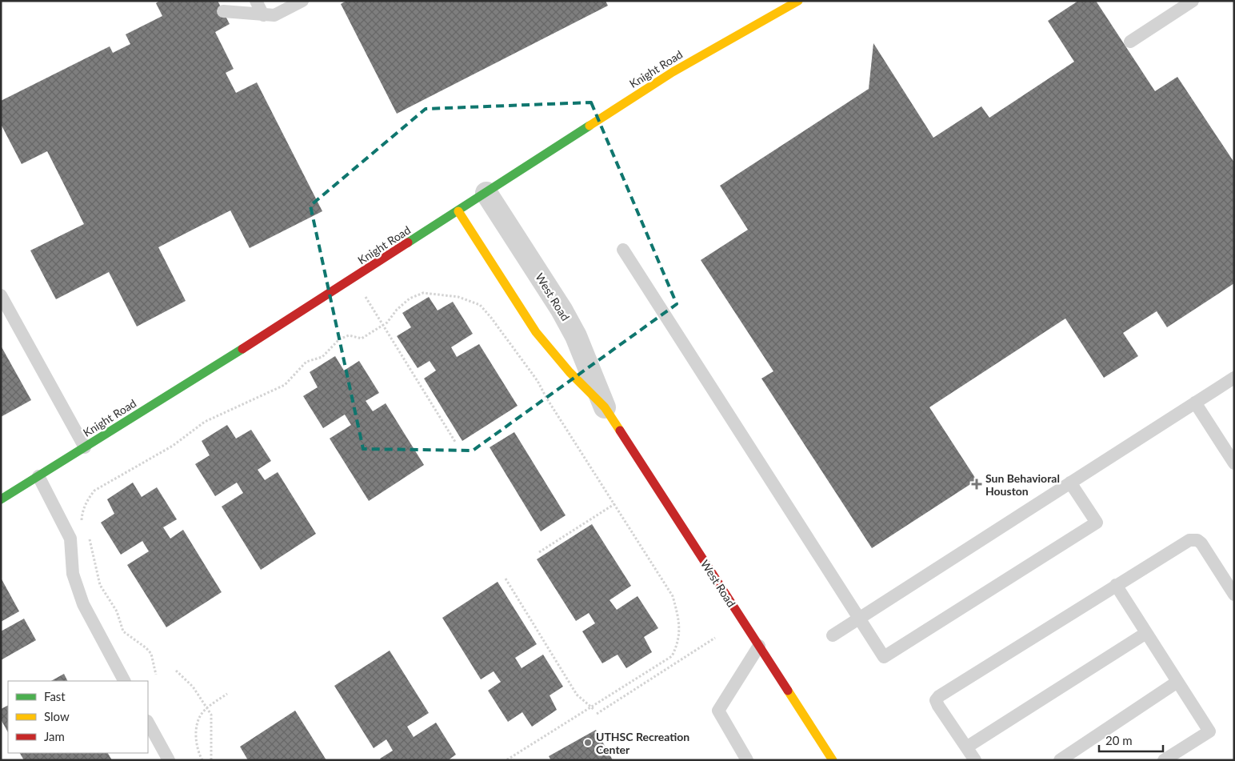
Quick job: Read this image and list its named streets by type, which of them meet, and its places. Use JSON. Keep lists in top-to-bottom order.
{
  "streets": {
    "street": ["Knight Road", "West Road"]
  },
  "crossings": [
    ["Knight Road", "West Road"]
  ],
  "places": {
    "health": ["Sun Behavioral Houston"],
    "other": ["UTHSC Recreation Center"]
  },
  "legend": ["Fast", "Slow", "Jam"],
  "scale_bar": "20 m"
}
